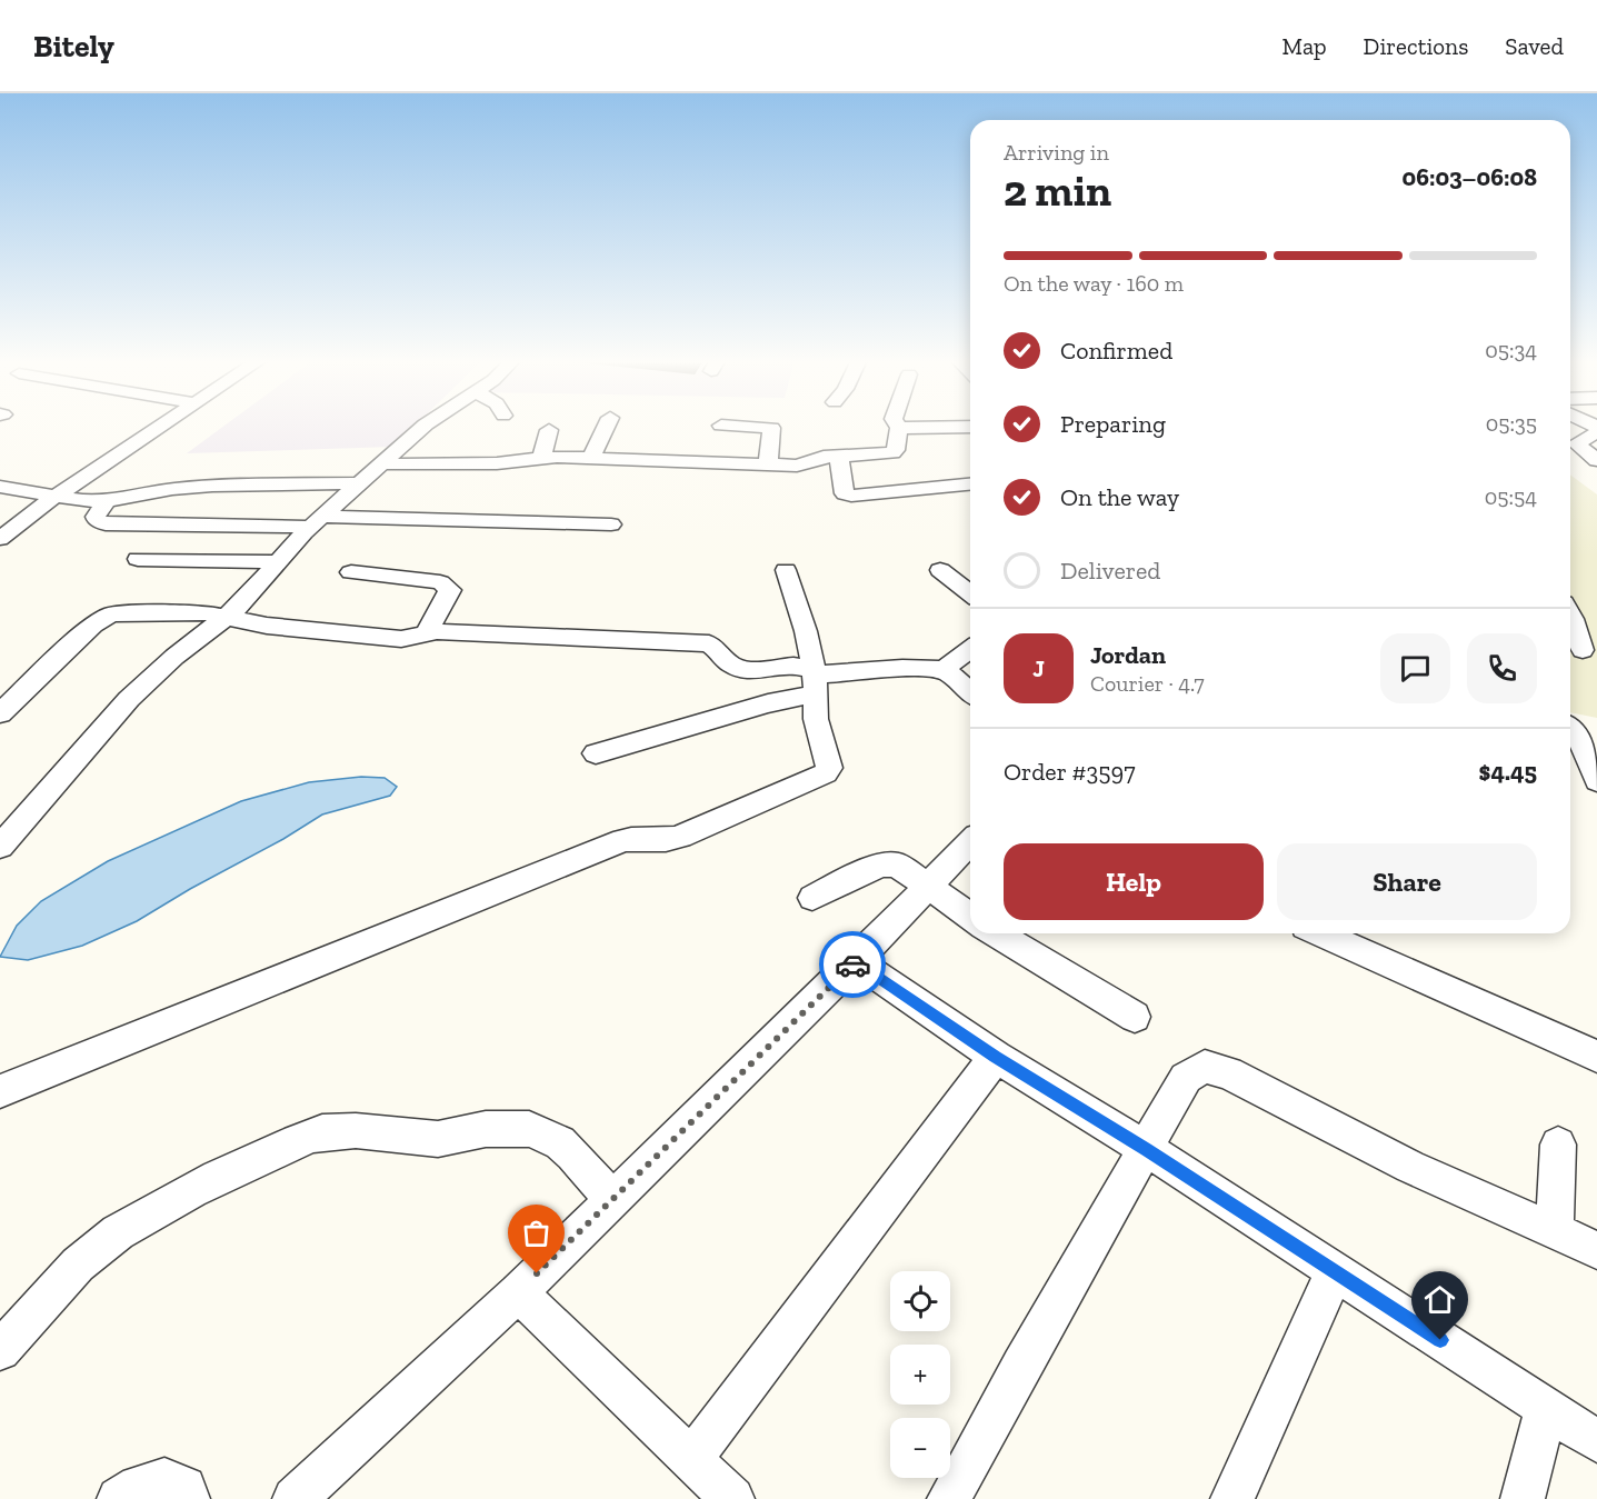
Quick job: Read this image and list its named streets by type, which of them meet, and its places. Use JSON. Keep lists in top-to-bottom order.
{
  "page": {
    "header": "Bitely",
    "nav": ["Map", "Directions", "Saved"],
    "heading": ["2 min", "Arriving in", "06:03–06:08"],
    "panel": [
      "Jordan",
      "Courier · 4.7",
      "Order #3597",
      "$4.45"
    ],
    "bar": "On the way · 160 m",
    "list": [
      ["Confirmed", "05:34"],
      ["Preparing", "05:35"],
      ["On the way", "05:54"],
      "Delivered"
    ],
    "round": "J",
    "buttons": ["Help", "Share"],
    "map_buttons": ["+", "−"]
  }
}
